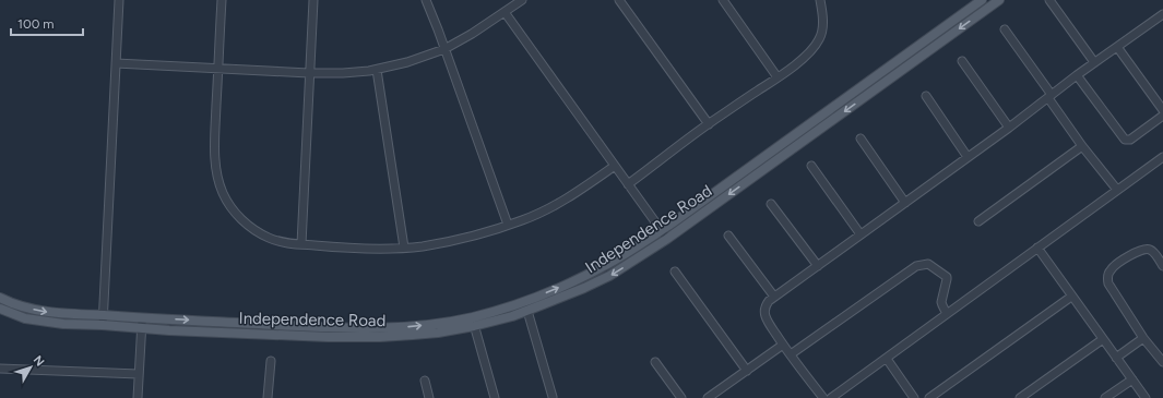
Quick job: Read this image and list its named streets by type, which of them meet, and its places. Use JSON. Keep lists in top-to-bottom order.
{
  "streets": {
    "main road": ["Independence Road"]
  },
  "scale_bar": "100 m",
  "north": "top right"
}
